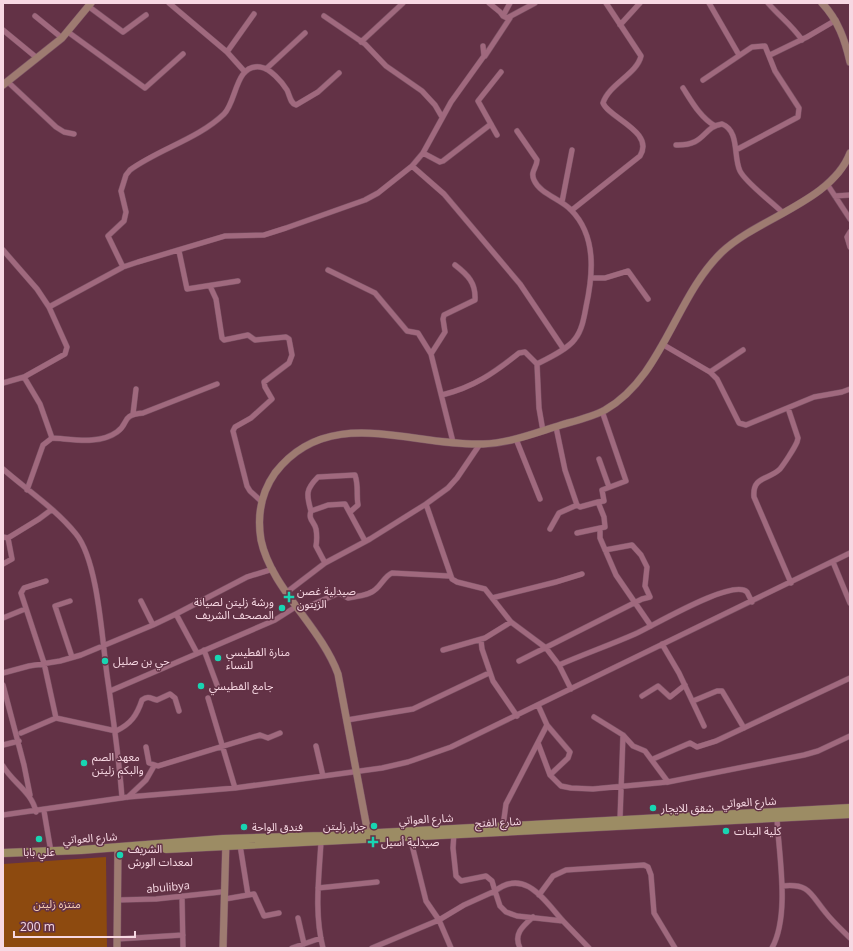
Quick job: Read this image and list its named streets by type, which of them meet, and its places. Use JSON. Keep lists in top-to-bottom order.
{
  "streets": {
    "main road": ["شارع العواتي", "شارع الفتح"],
    "street": ["abulibya"]
  },
  "crossings": [
    ["شارع العواتي", "شارع الفتح"]
  ],
  "parks": ["منتزه زليتن"],
  "places": {
    "health": ["صيدلية غصن الزيتون", "صيدلية أسيل"],
    "other": [
      "ورشة زليتن لصيانة المصحف الشريف",
      "منارة الفطيسي للنساء",
      "حي بن صليل",
      "جامع الفطيسي",
      "معهد الصم والبكم زليتن",
      "شقق للايجار",
      "جزار زليتن",
      "فندق الواحة",
      "كلية البنات",
      "علي بابا",
      "الشريف لمعدات الورش"
    ]
  },
  "scale_bar": "200 m"
}
